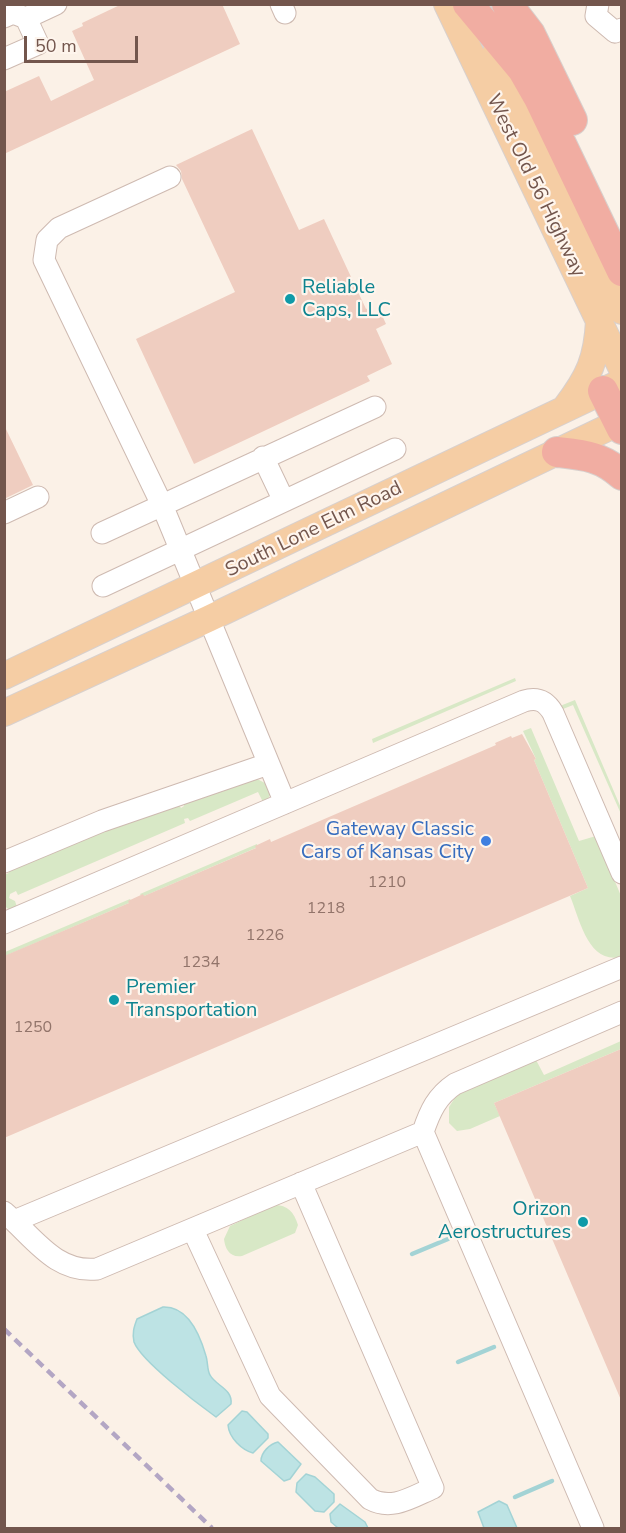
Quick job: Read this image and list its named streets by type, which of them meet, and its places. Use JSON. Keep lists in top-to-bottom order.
{
  "streets": {
    "main road": ["West Old 56 Highway", "South Lone Elm Road"]
  },
  "crossings": [
    ["West Old 56 Highway", "South Lone Elm Road"]
  ],
  "places": [
    "Reliable Caps, LLC",
    "Gateway Classic Cars of Kansas City",
    "Premier Transportation",
    "Orizon Aerostructures"
  ],
  "house_numbers": [
    "1210",
    "1218",
    "1226",
    "1234",
    "1250"
  ],
  "scale_bar": "50 m"
}
